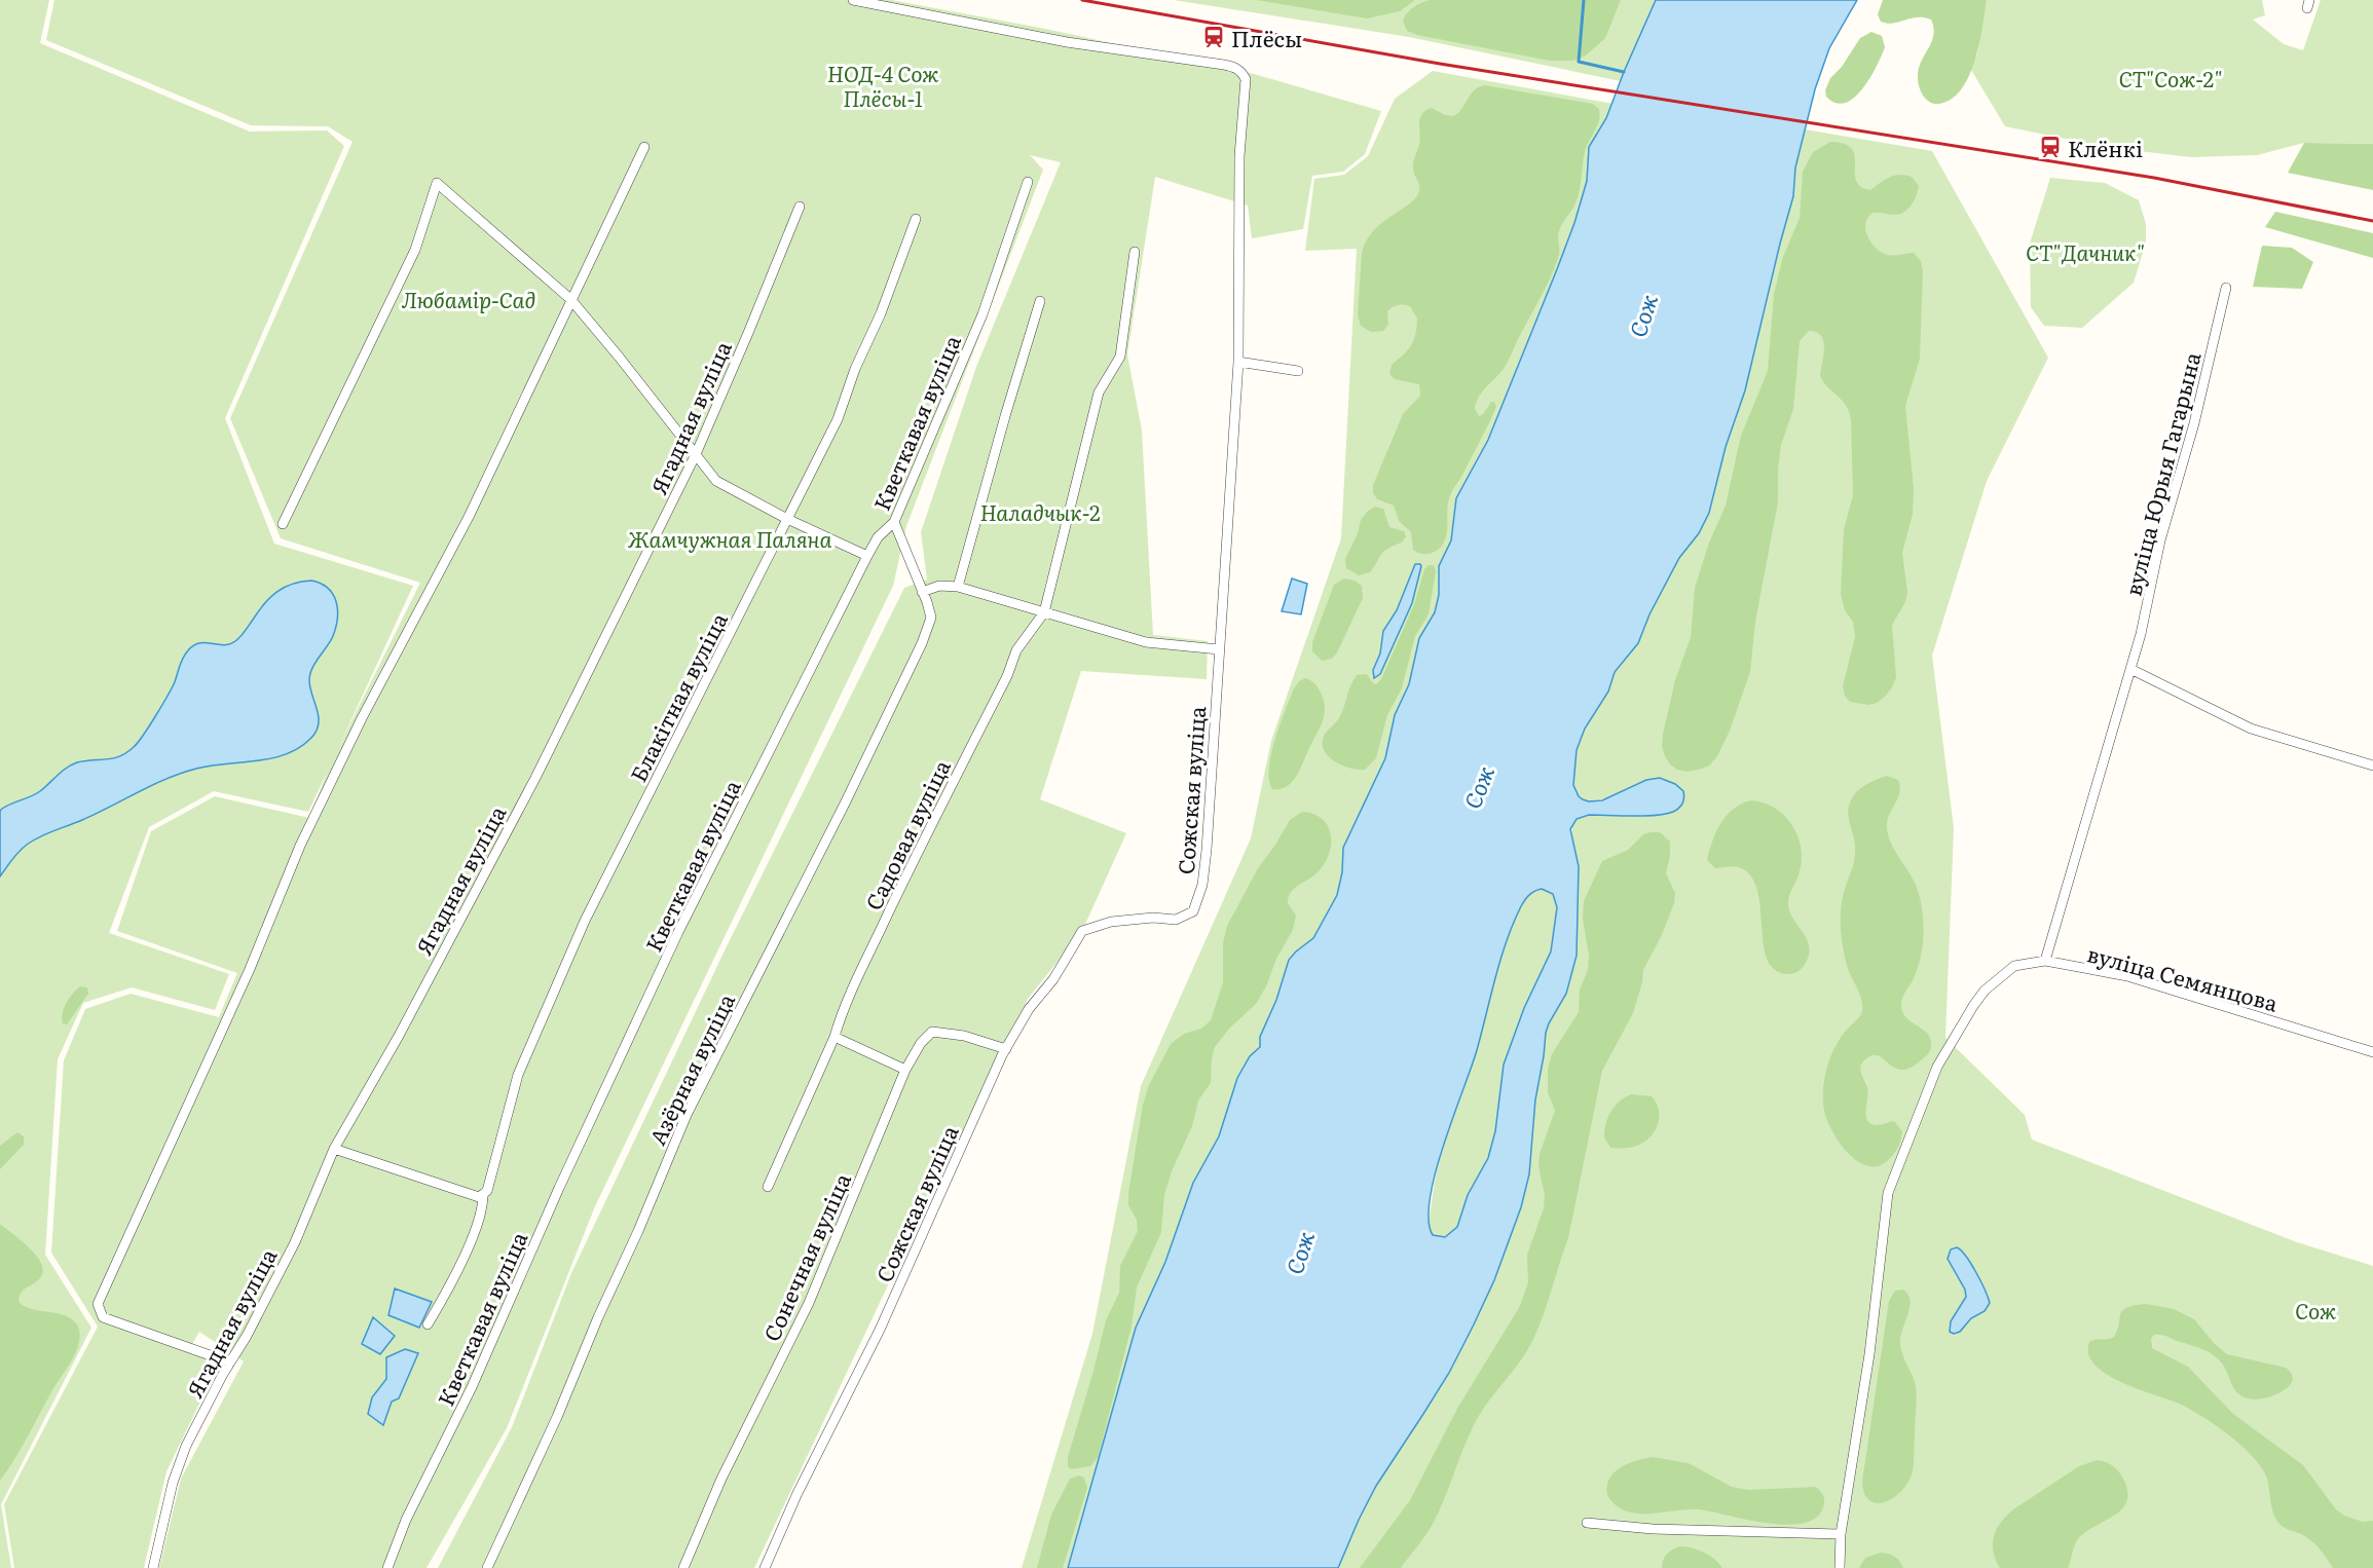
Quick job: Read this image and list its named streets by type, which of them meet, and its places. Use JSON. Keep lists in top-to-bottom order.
{
  "streets": {
    "street": [
      "Ягадная вуліца",
      "Кветкавая вуліца",
      "вуліца Юрыя Гагарына",
      "Блакітная вуліца",
      "Сожская вуліца",
      "Садовая вуліца",
      "вуліца Семянцова",
      "Азёрная вуліца",
      "Сонечная вуліца"
    ]
  },
  "crossings": [
    ["Кветкавая вуліца", "Азёрная вуліца"],
    ["вуліца Юрыя Гагарына", "вуліца Семянцова"],
    ["Сожская вуліца", "Сонечная вуліца"]
  ],
  "water": ["Сож"],
  "parks": [
    "НОД-4 Сож Плёсы-1",
    "СТ\"Сож-2\"",
    "СТ\"Дачник\"",
    "Любамір-Сад",
    "Наладчык-2",
    "Жамчужная Паляна",
    "Сож"
  ],
  "places": {
    "station": ["Плёсы", "Клёнкі"]
  }
}
